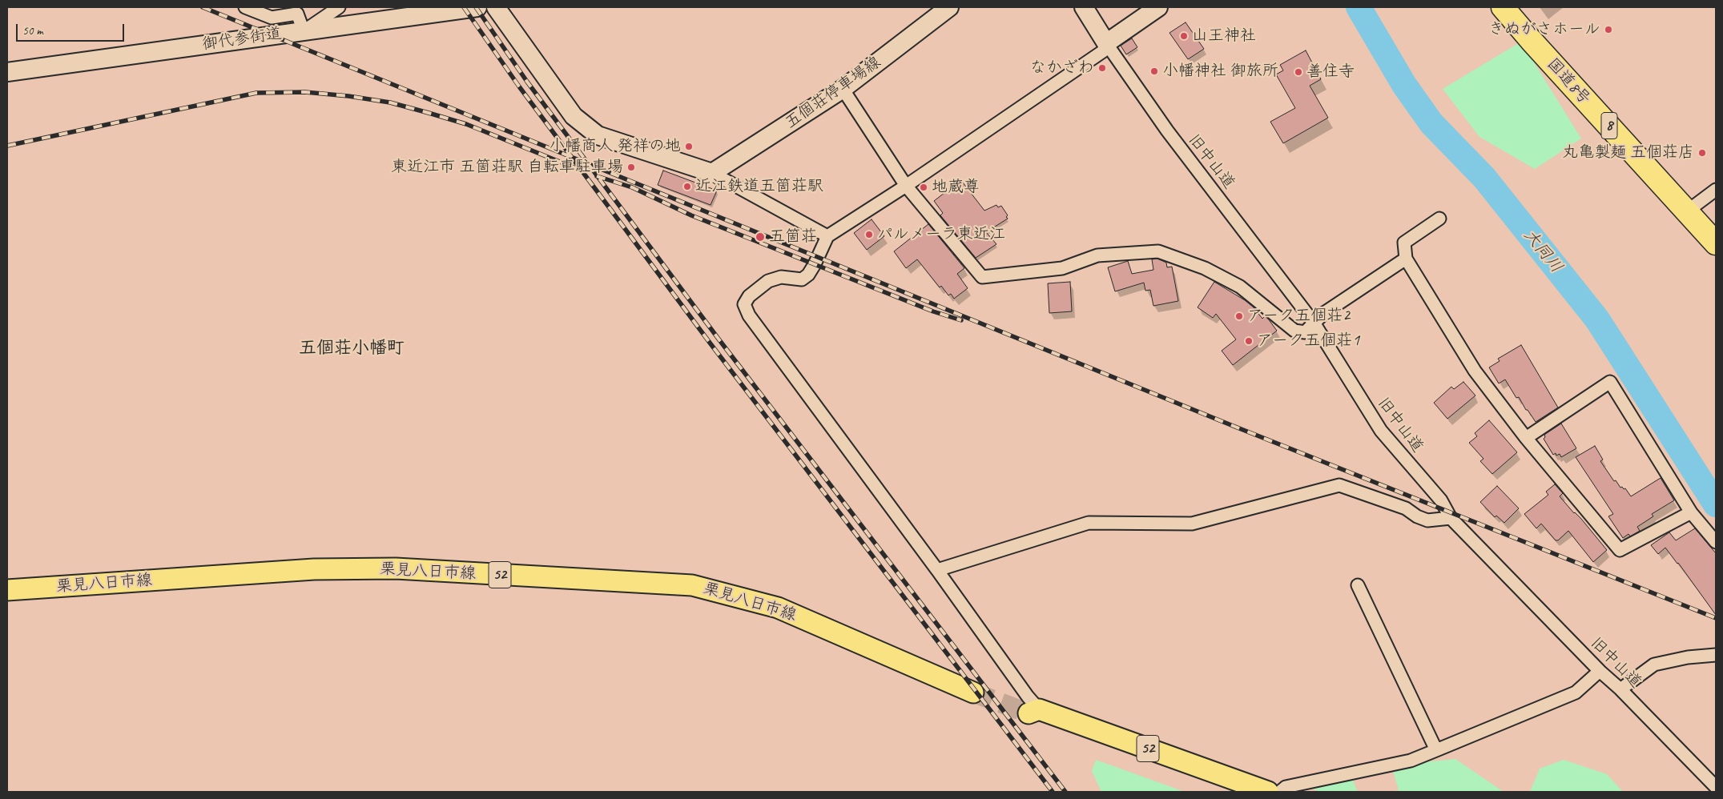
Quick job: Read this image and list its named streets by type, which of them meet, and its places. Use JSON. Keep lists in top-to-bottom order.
{
  "streets": {
    "highway": ["国道8号", "8"],
    "main road": ["栗見八日市線", "52"],
    "street": ["御代参街道", "五個荘停車場線", "旧中山道"]
  },
  "districts": ["五個荘小幡町"],
  "water": ["大同川"],
  "places": [
    "きぬがさホール",
    "山王神社",
    "なかざわ",
    "小幡神社 御旅所",
    "善住寺",
    "小幡商人 発祥の地",
    "丸亀製麺 五個荘店",
    "東近江市 五箇荘駅 自転車駐車場",
    "近江鉄道五箇荘駅",
    "地蔵尊",
    "パルメーラ東近江",
    "五箇荘",
    "アーク五個荘2",
    "アーク五個荘1"
  ],
  "scale_bar": "50 m"
}
